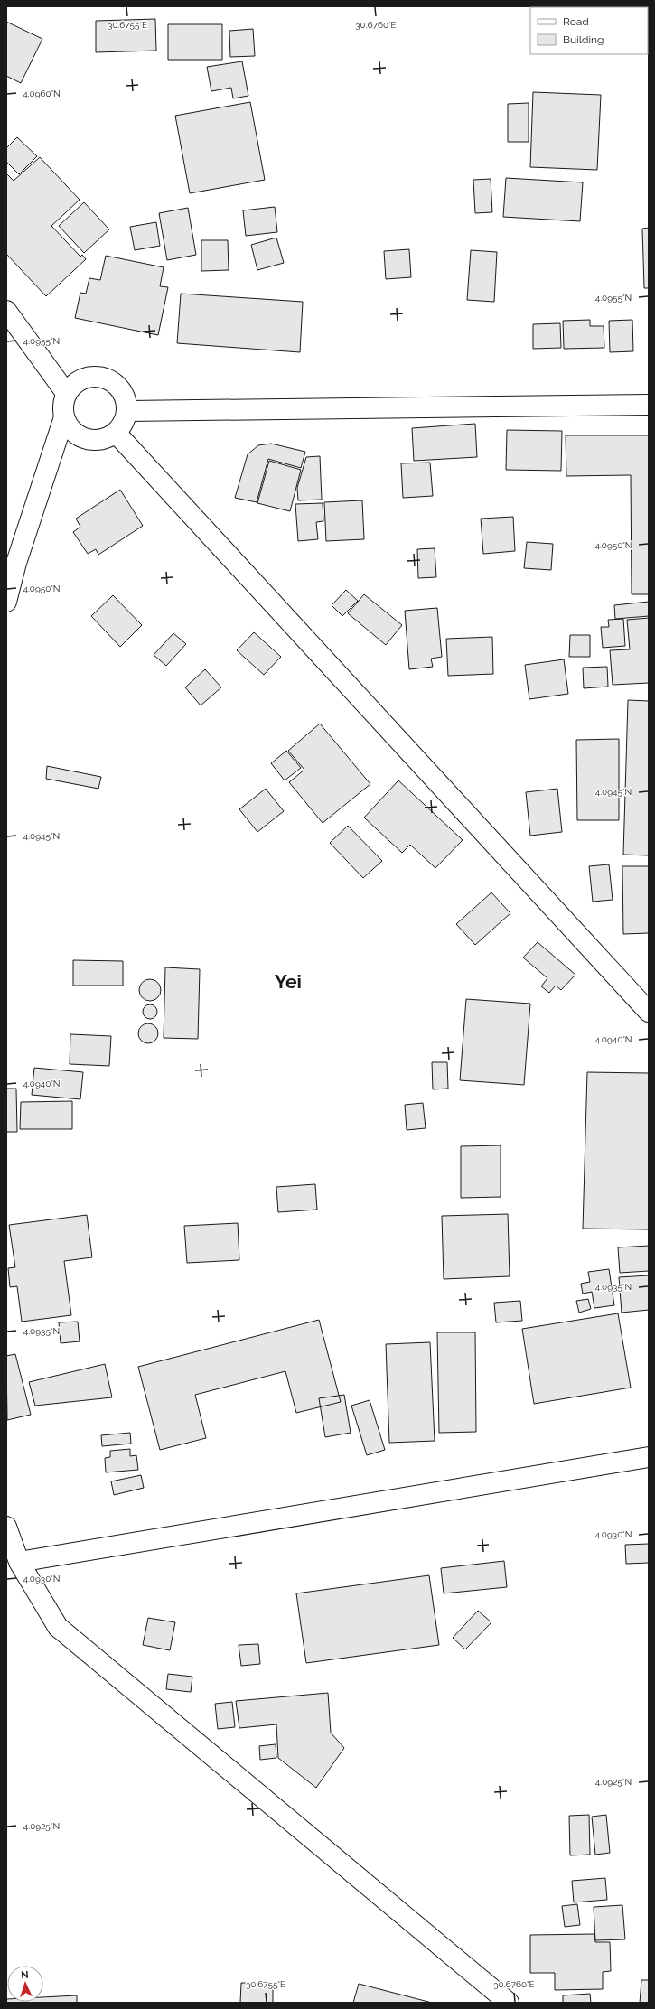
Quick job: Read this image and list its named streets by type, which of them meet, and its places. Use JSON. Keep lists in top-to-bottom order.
{
  "districts": ["Yei"],
  "legend": ["Road", "Building"],
  "north": "top",
  "coordinates": [
    "30.6755°E",
    "30.6760°E",
    "4.0960°N",
    "4.0955°N",
    "4.0950°N",
    "4.0945°N",
    "4.0940°N",
    "4.0935°N",
    "4.0930°N",
    "4.0925°N"
  ]
}
